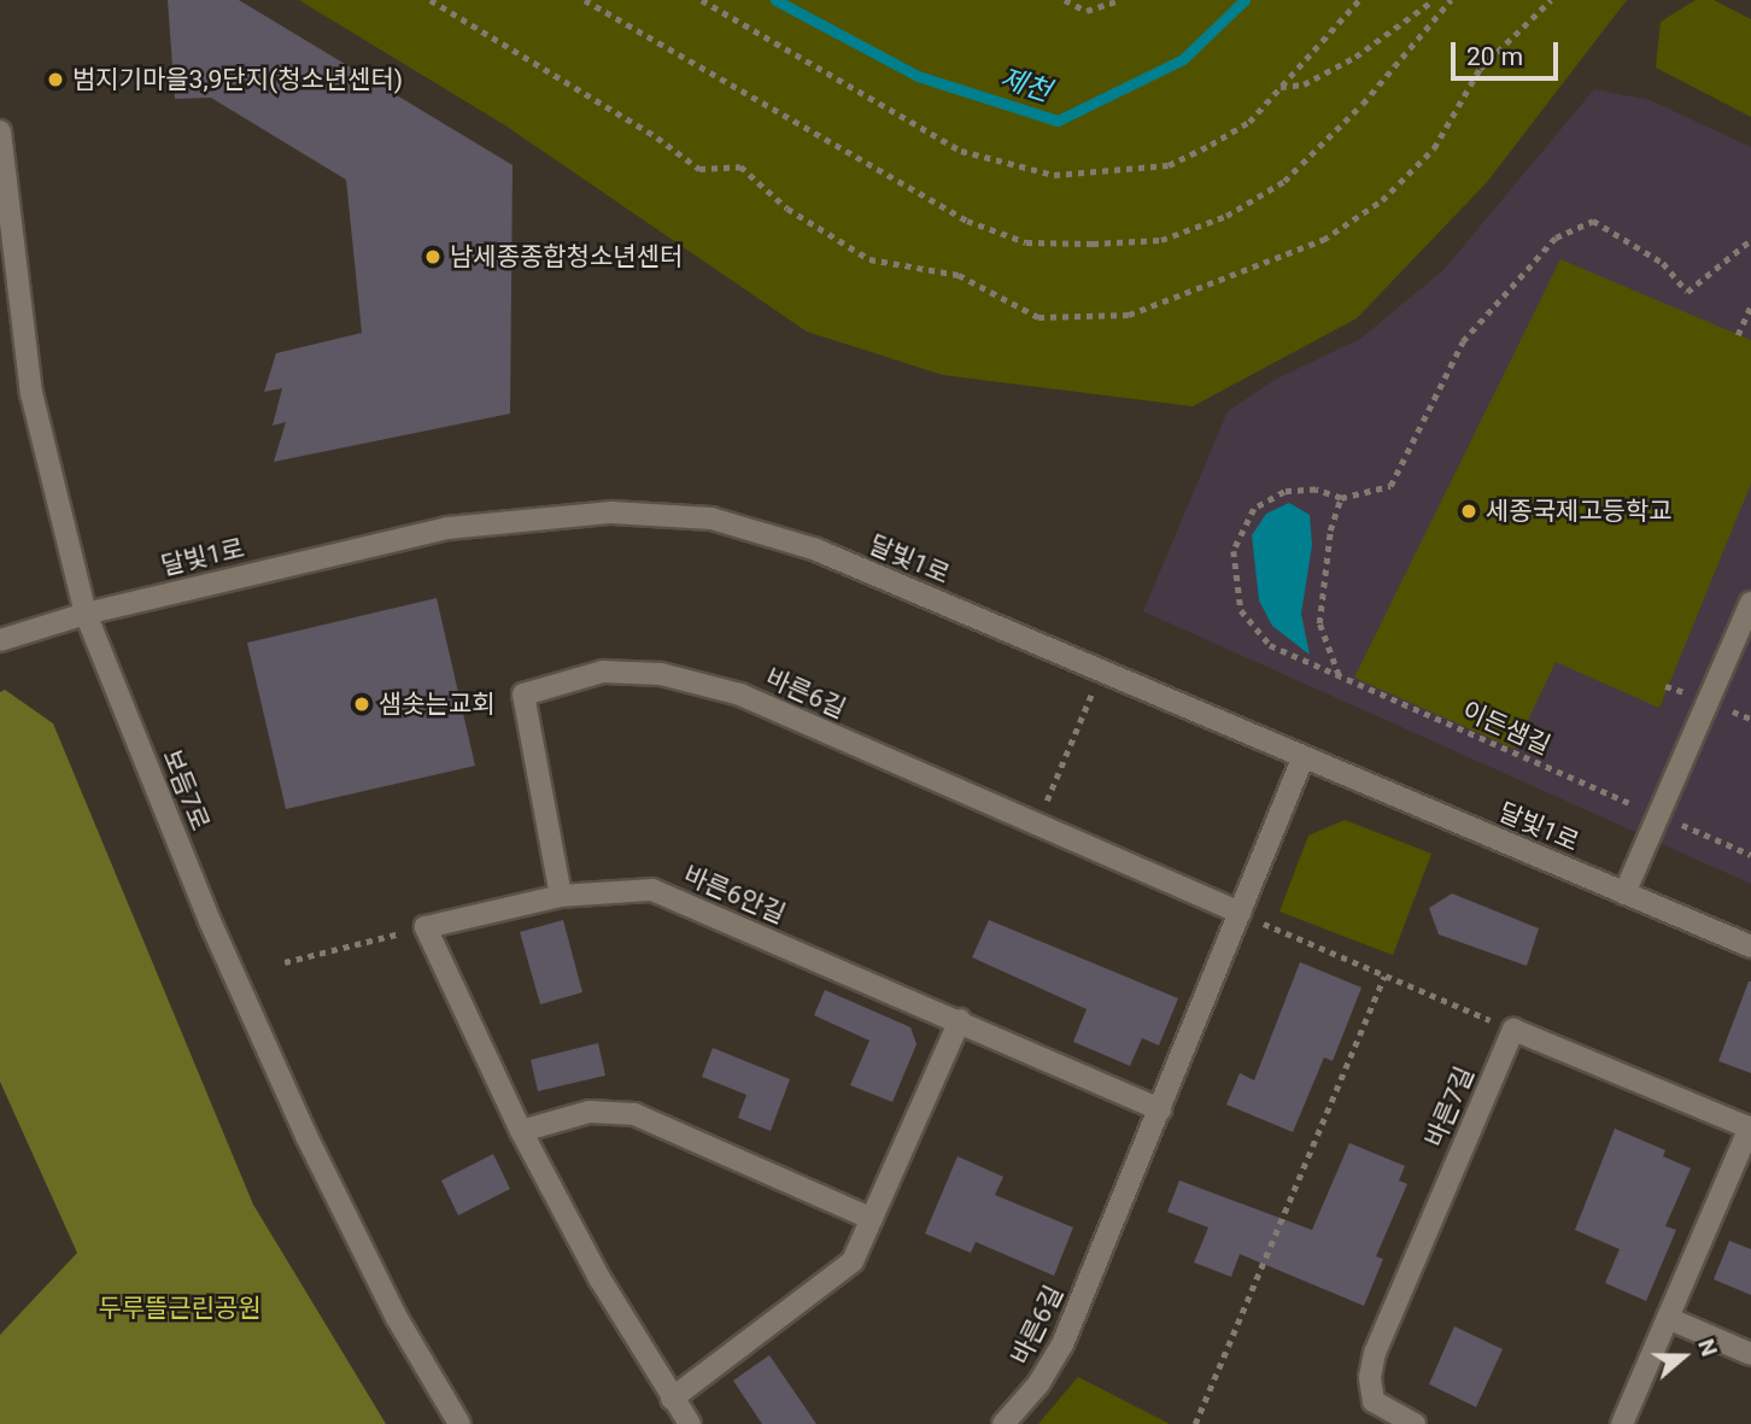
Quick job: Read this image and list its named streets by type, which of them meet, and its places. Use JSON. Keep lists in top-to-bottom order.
{
  "streets": {
    "street": [
      "달빛1로",
      "바른6길",
      "보듬7로",
      "바른6안길",
      "바른7길"
    ],
    "path": ["이든샘길"]
  },
  "crossings": [
    ["달빛1로", "바른6길"],
    ["달빛1로", "보듬7로"],
    ["바른6길", "바른6안길"]
  ],
  "water": ["제천"],
  "parks": ["두루뜰근린공원"],
  "places": [
    "범지기마을3,9단지(청소년센터)",
    "남세종종합청소년센터",
    "세종국제고등학교",
    "샘솟는교회"
  ],
  "scale_bar": "20 m",
  "north": "right"
}
